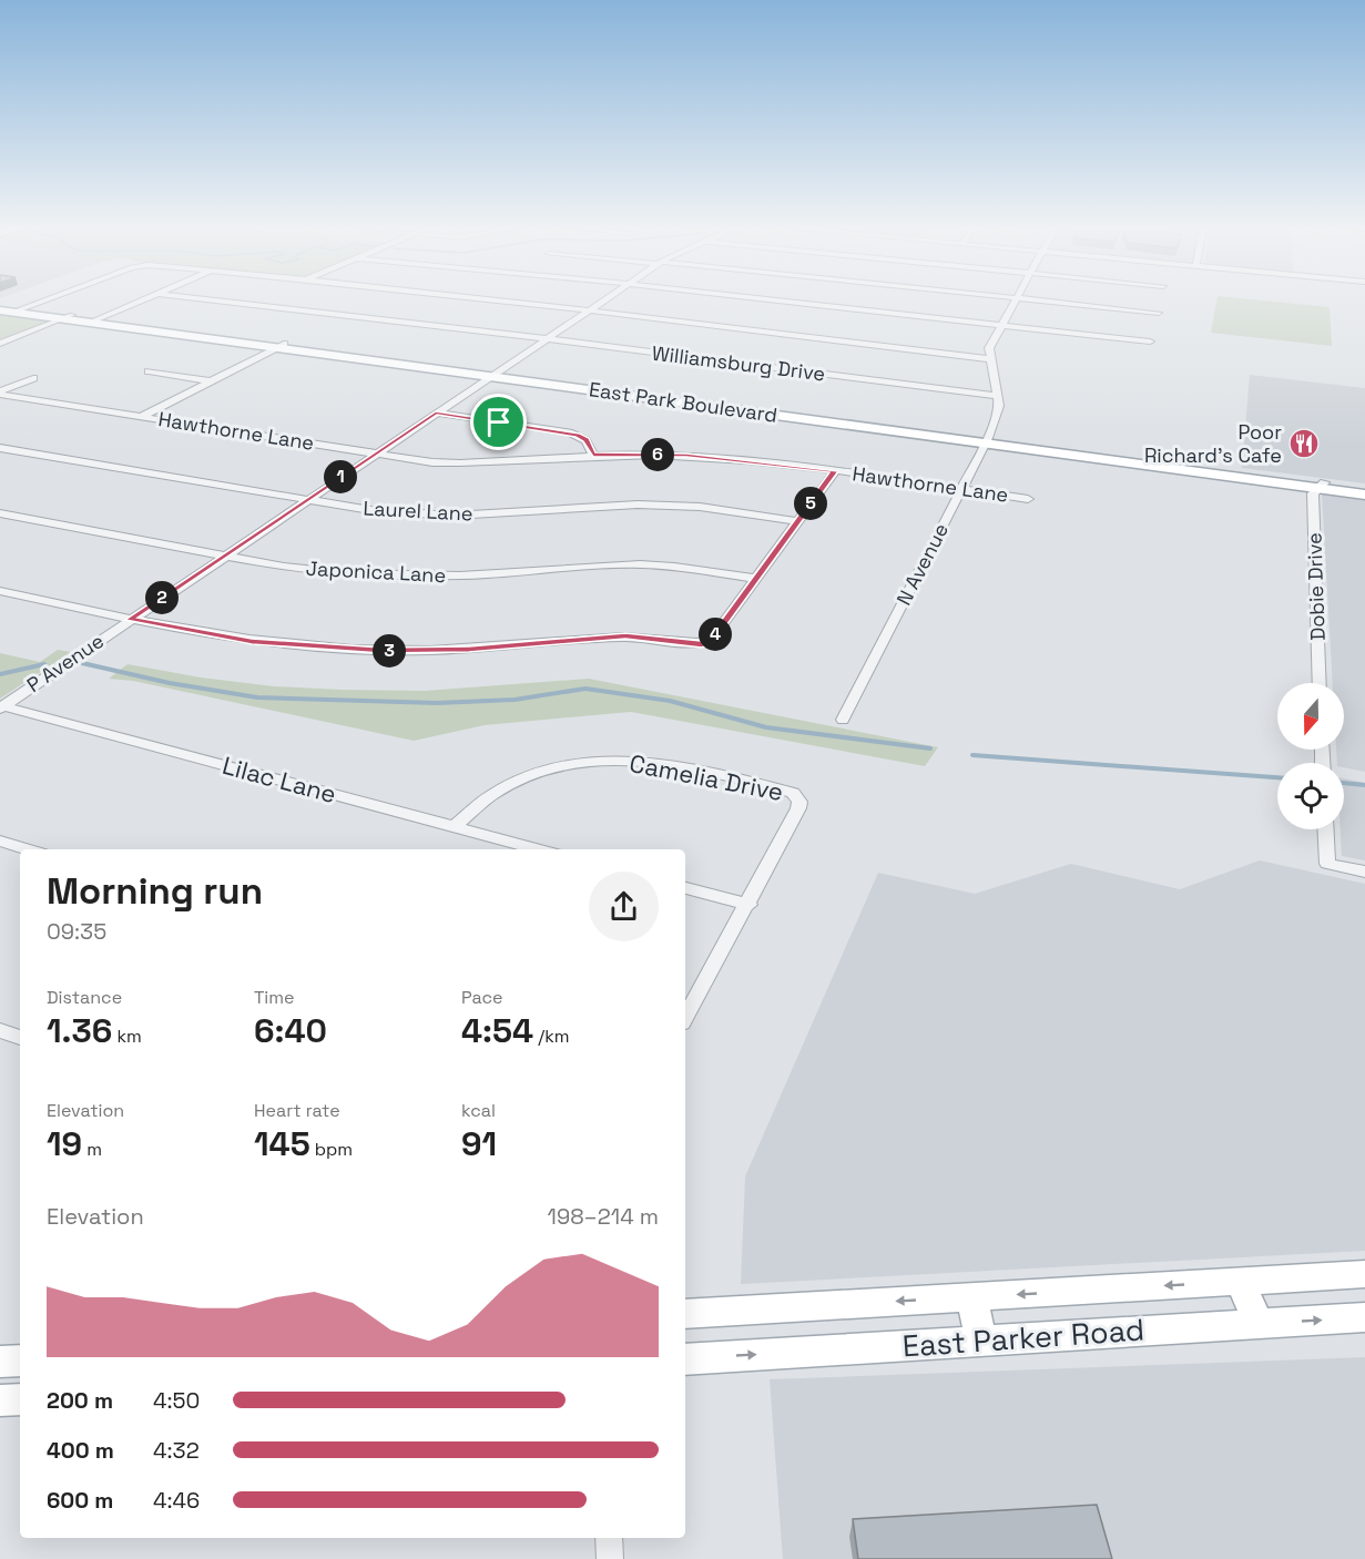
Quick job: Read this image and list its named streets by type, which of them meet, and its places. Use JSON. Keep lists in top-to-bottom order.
{
  "streets": {
    "main road": ["East Park Boulevard", "East Parker Road"],
    "street": [
      "Williamsburg Drive",
      "Hawthorne Lane",
      "Laurel Lane",
      "N Avenue",
      "Japonica Lane",
      "Dobie Drive",
      "P Avenue",
      "Camelia Drive",
      "Lilac Lane"
    ]
  },
  "crossings": [
    ["Williamsburg Drive", "N Avenue"],
    ["Williamsburg Drive", "P Avenue"],
    ["East Park Boulevard", "N Avenue"],
    ["East Park Boulevard", "Dobie Drive"],
    ["East Park Boulevard", "P Avenue"],
    ["Hawthorne Lane", "N Avenue"],
    ["Hawthorne Lane", "P Avenue"],
    ["Laurel Lane", "P Avenue"],
    ["Japonica Lane", "P Avenue"],
    ["P Avenue", "Lilac Lane"],
    ["Camelia Drive", "Lilac Lane"]
  ],
  "places": {
    "restaurant": ["Poor Richard's Cafe"]
  },
  "north": "bottom",
  "page": {
    "pins": [
      "6",
      "1",
      "5",
      "2",
      "4",
      "3"
    ],
    "heading": ["Morning run", "09:35"],
    "stats": [
      ["Distance", "1.36 km"],
      ["Time", "6:40"],
      ["Pace", "4:54 /km"],
      ["Elevation", "19 m"],
      ["Heart rate", "145 bpm"],
      ["kcal", "91"]
    ],
    "chart": ["Elevation", "198–214 m"],
    "list": [
      {
        "name": "200 m",
        "note": "4:50"
      },
      {
        "name": "400 m",
        "note": "4:32"
      },
      {
        "name": "600 m",
        "note": "4:46"
      }
    ]
  }
}
